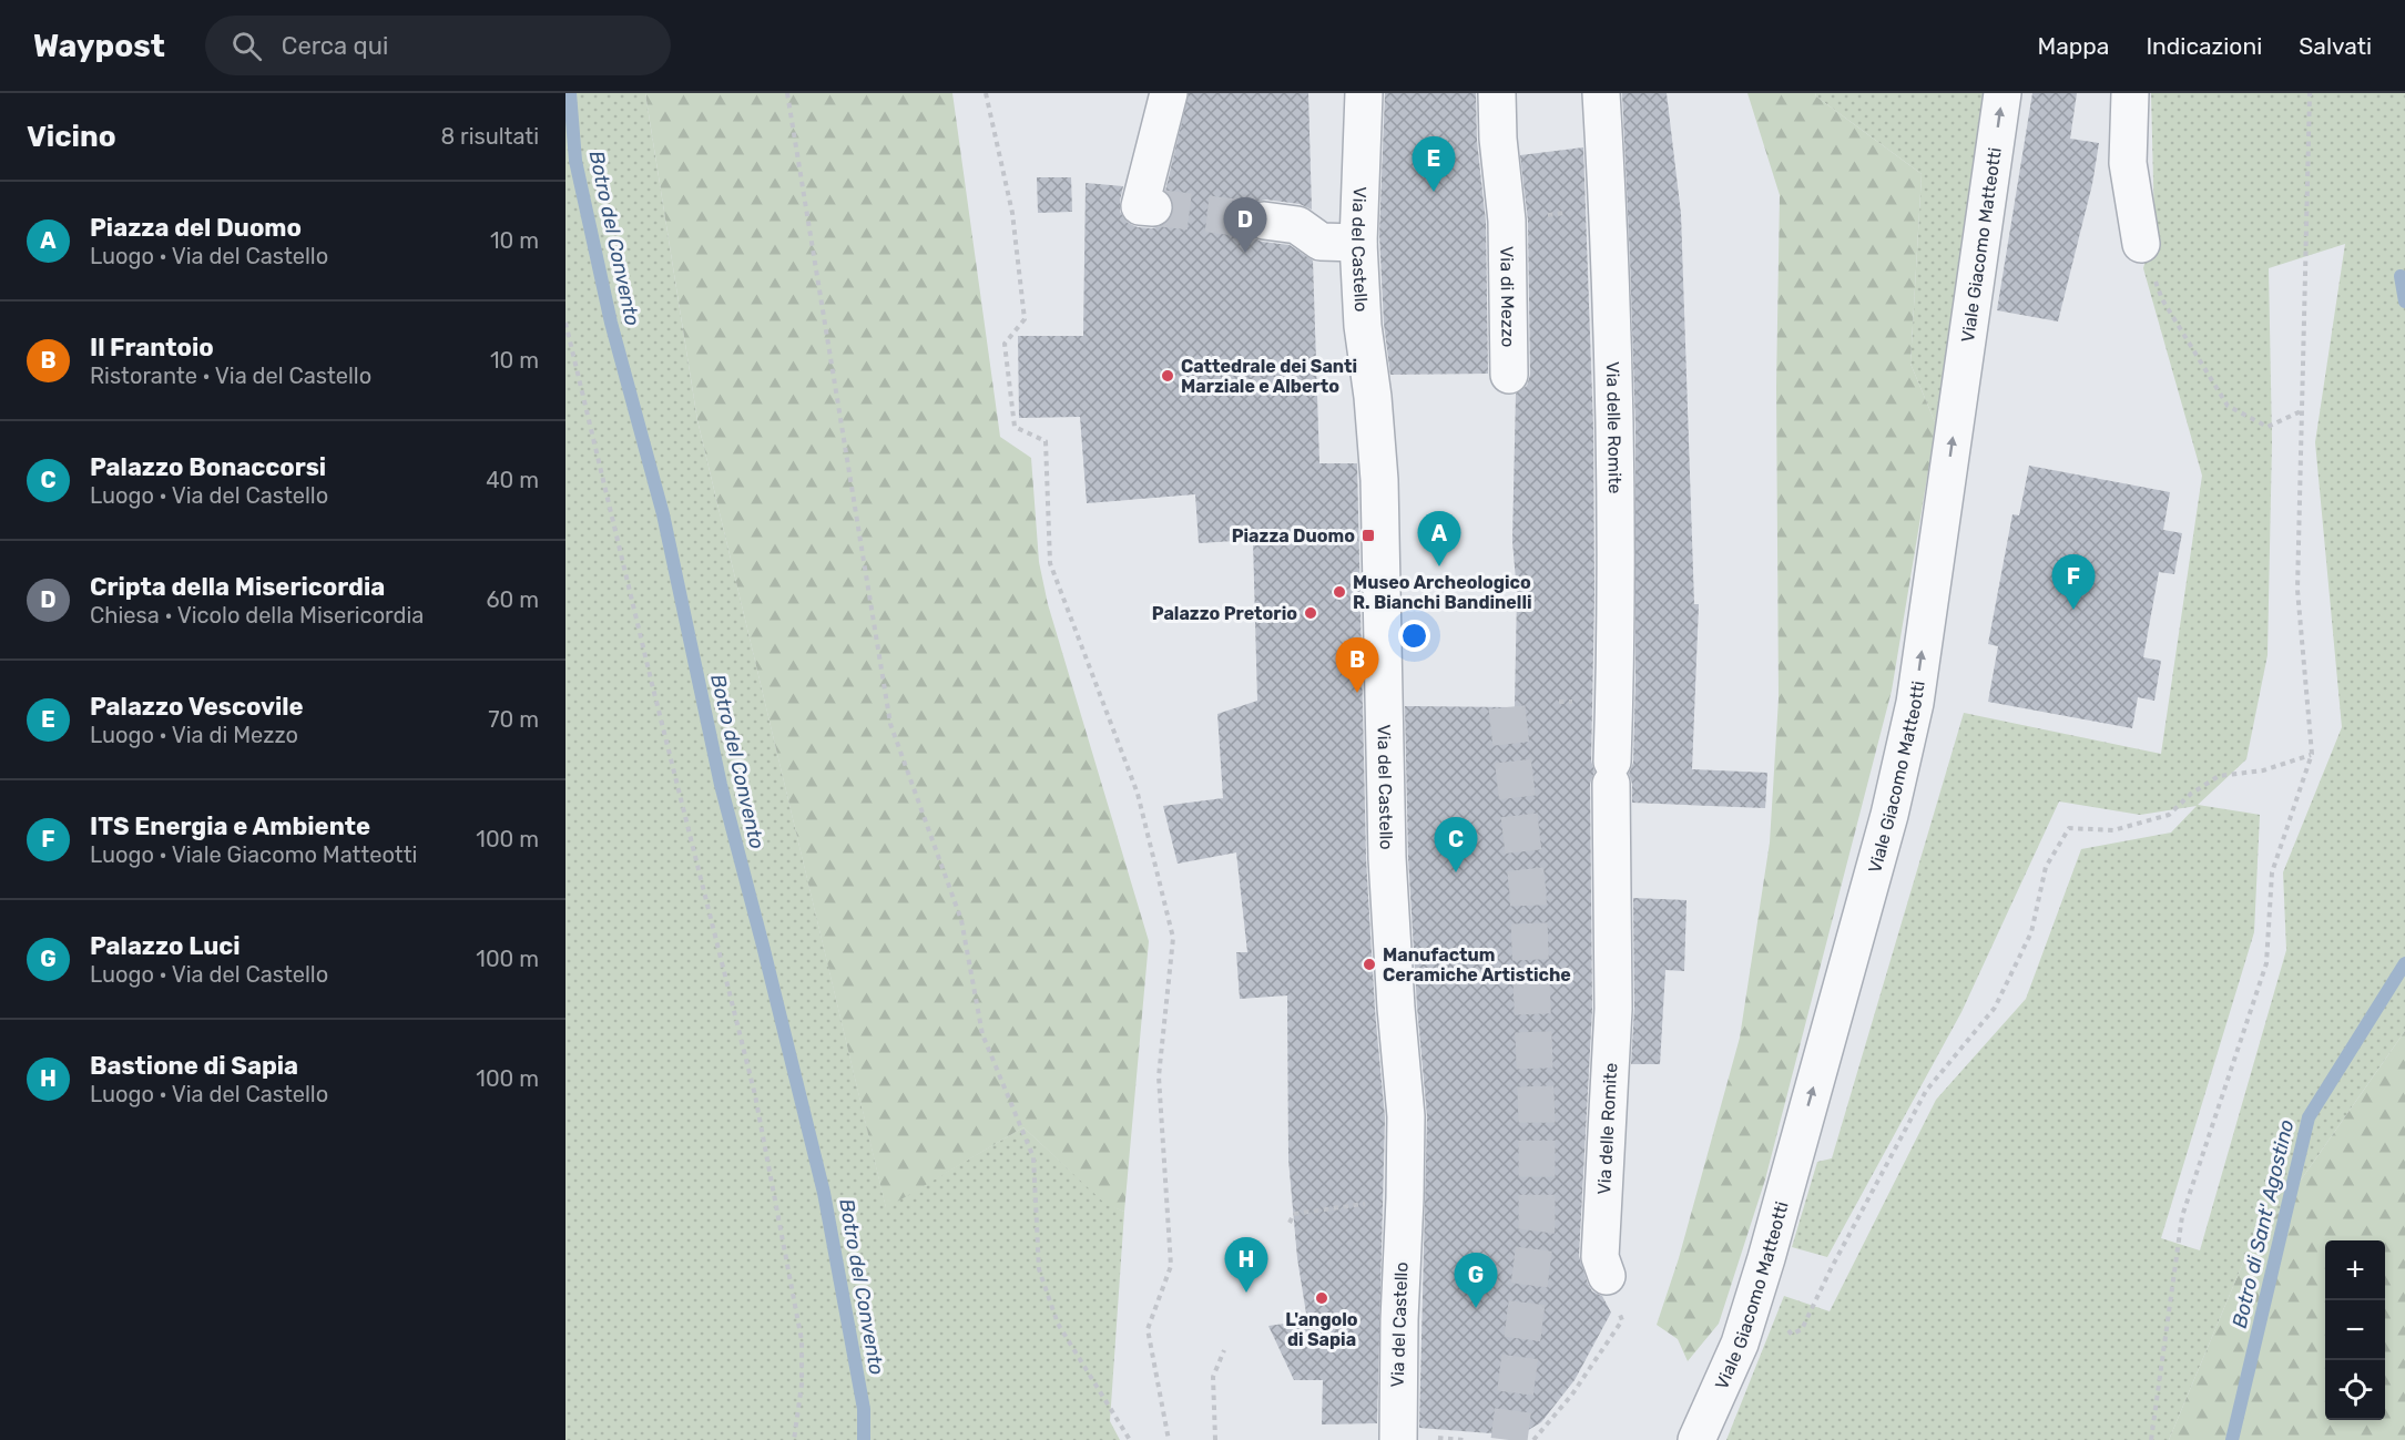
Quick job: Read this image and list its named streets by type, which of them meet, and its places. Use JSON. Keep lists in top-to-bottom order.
{
  "streets": {
    "street": [
      "Viale Giacomo Matteotti",
      "Via del Castello",
      "Via di Mezzo",
      "Via delle Romite"
    ]
  },
  "crossings": [
    ["Via di Mezzo", "Via delle Romite"]
  ],
  "one_way": ["Viale Giacomo Matteotti"],
  "water": ["Botro del Convento", "Botro di Sant' Agostino"],
  "places": {
    "other": [
      "Cattedrale dei Santi Marziale e Alberto",
      "Museo Archeologico R. Bianchi Bandinelli",
      "Palazzo Pretorio",
      "Manufactum Ceramiche Artistiche",
      "L'angolo di Sapia"
    ],
    "transit": ["Piazza Duomo"]
  },
  "page": {
    "header": "Waypost",
    "search": "Cerca qui",
    "nav": ["Mappa", "Indicazioni", "Salvati"],
    "heading": ["Vicino", "8 risultati"],
    "pins": [
      "E",
      "D",
      "A",
      "F",
      "B",
      "C",
      "H",
      "G"
    ],
    "list": [
      {
        "mark": "A",
        "name": "Piazza del Duomo",
        "note": "Luogo · Via del Castello",
        "value": "10 m"
      },
      {
        "mark": "B",
        "name": "Il Frantoio",
        "note": "Ristorante · Via del Castello",
        "value": "10 m"
      },
      {
        "mark": "C",
        "name": "Palazzo Bonaccorsi",
        "note": "Luogo · Via del Castello",
        "value": "40 m"
      },
      {
        "mark": "D",
        "name": "Cripta della Misericordia",
        "note": "Chiesa · Vicolo della Misericordia",
        "value": "60 m"
      },
      {
        "mark": "E",
        "name": "Palazzo Vescovile",
        "note": "Luogo · Via di Mezzo",
        "value": "70 m"
      },
      {
        "mark": "F",
        "name": "ITS Energia e Ambiente",
        "note": "Luogo · Viale Giacomo Matteotti",
        "value": "100 m"
      },
      {
        "mark": "G",
        "name": "Palazzo Luci",
        "note": "Luogo · Via del Castello",
        "value": "100 m"
      },
      {
        "mark": "H",
        "name": "Bastione di Sapia",
        "note": "Luogo · Via del Castello",
        "value": "100 m"
      }
    ],
    "map_buttons": ["+", "−"]
  }
}
